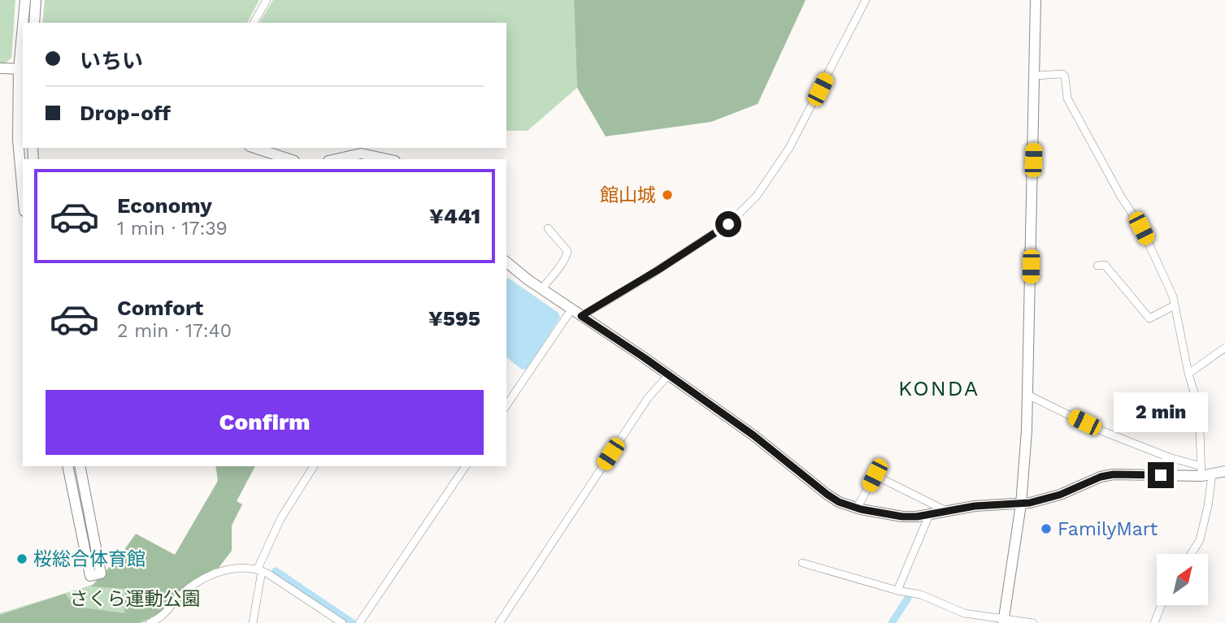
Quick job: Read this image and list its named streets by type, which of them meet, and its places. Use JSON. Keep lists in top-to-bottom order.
{
  "districts": ["KONDA"],
  "parks": ["さくら運動公園"],
  "places": ["館山城", "FamilyMart", "桜総合体育館"],
  "north": "top right",
  "page": {
    "banner": ["いちい", "Drop-off"],
    "list": [
      {
        "name": "Economy",
        "note": "1 min · 17:39",
        "value": "¥441"
      },
      {
        "name": "Comfort",
        "note": "2 min · 17:40",
        "value": "¥595"
      }
    ],
    "buttons": "Confirm",
    "bubble": "2 min"
  }
}
